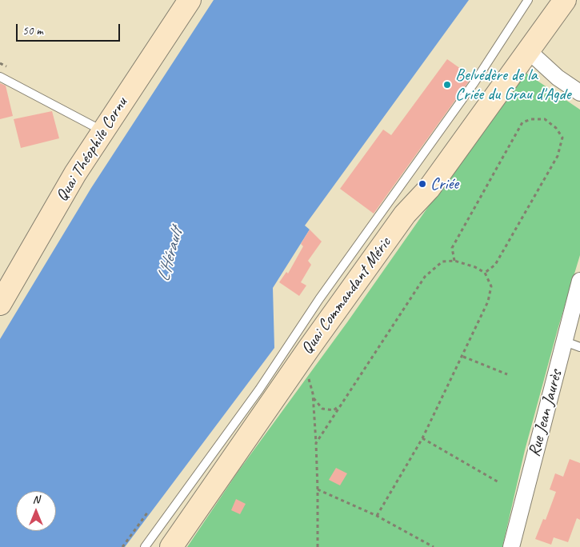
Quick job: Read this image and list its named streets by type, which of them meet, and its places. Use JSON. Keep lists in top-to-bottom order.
{
  "streets": {
    "street": ["Quai Théophile Cornu", "Quai Commandant Méric", "Rue Jean Jaurès"]
  },
  "water": ["L'Hérault"],
  "places": ["Belvédère de la Criée du Grau d'Agde", "Criée"],
  "scale_bar": "50 m",
  "north": "top"
}
